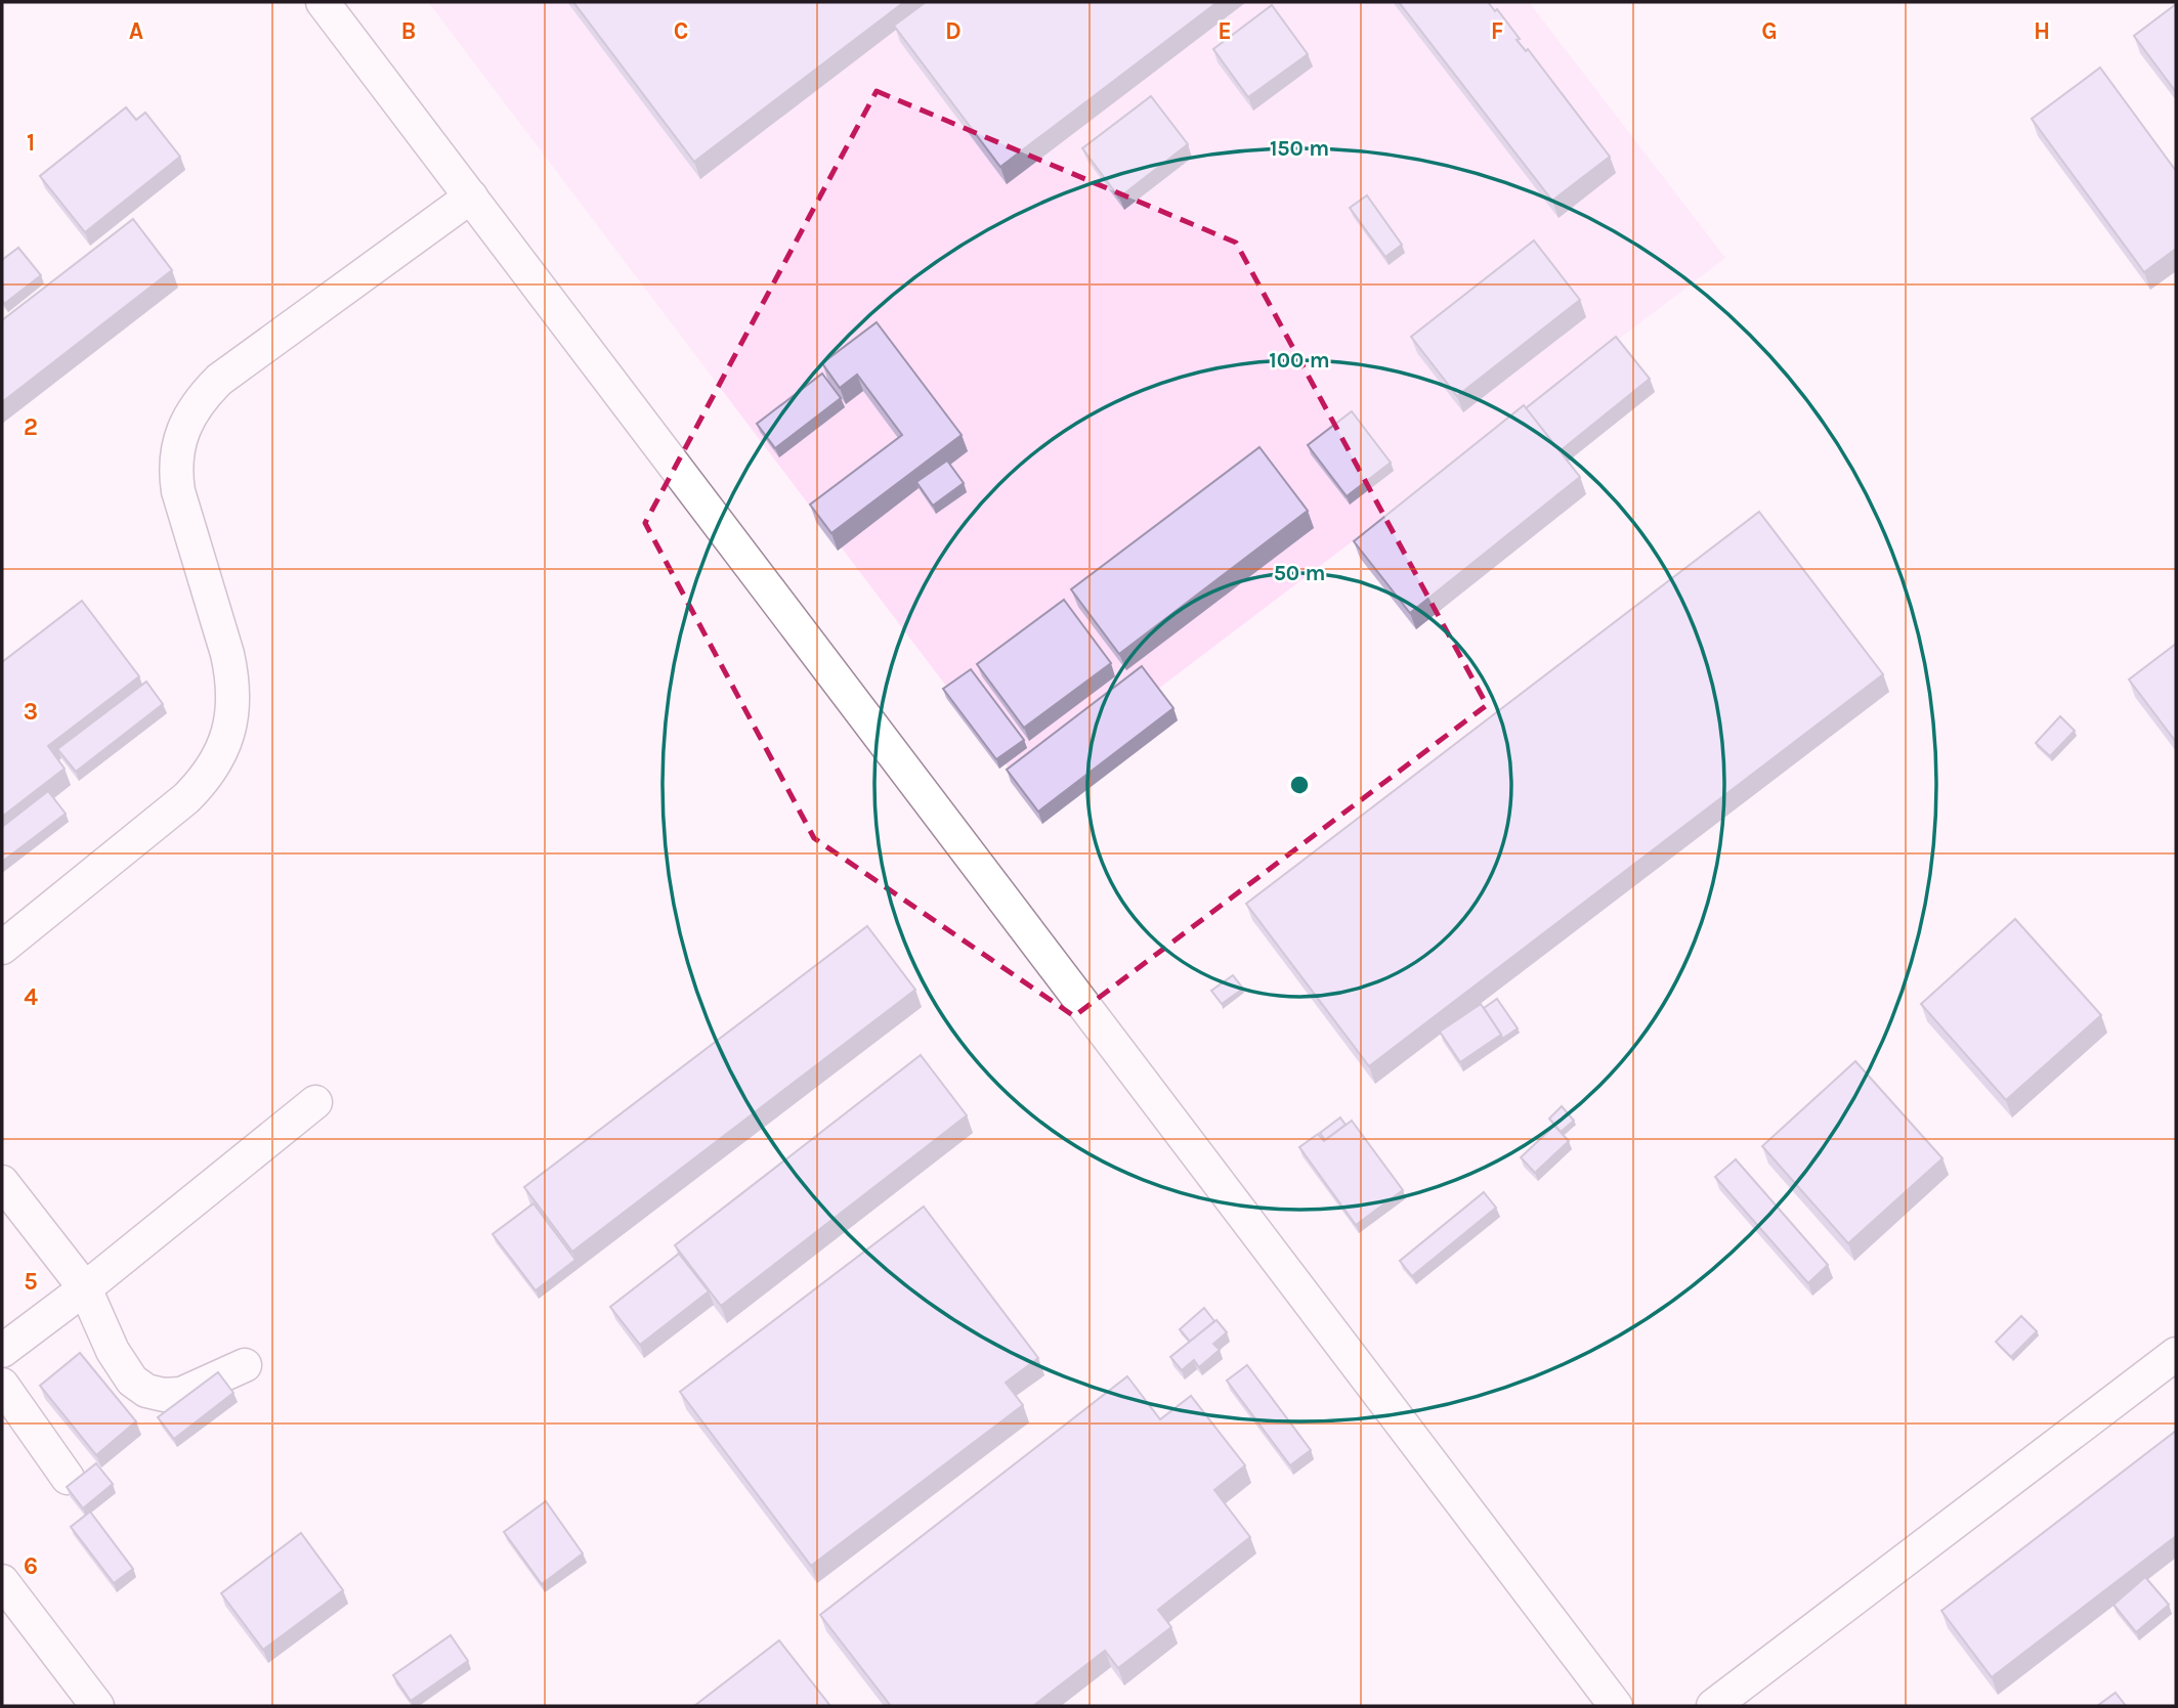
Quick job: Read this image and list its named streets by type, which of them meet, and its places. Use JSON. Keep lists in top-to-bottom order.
{
  "grid": {
    "columns": [
      "A",
      "B",
      "C",
      "D",
      "E",
      "F",
      "G",
      "H"
    ],
    "rows": [
      "1",
      "2",
      "3",
      "4",
      "5",
      "6"
    ]
  },
  "rings": ["150 m", "100 m", "50 m"]
}
